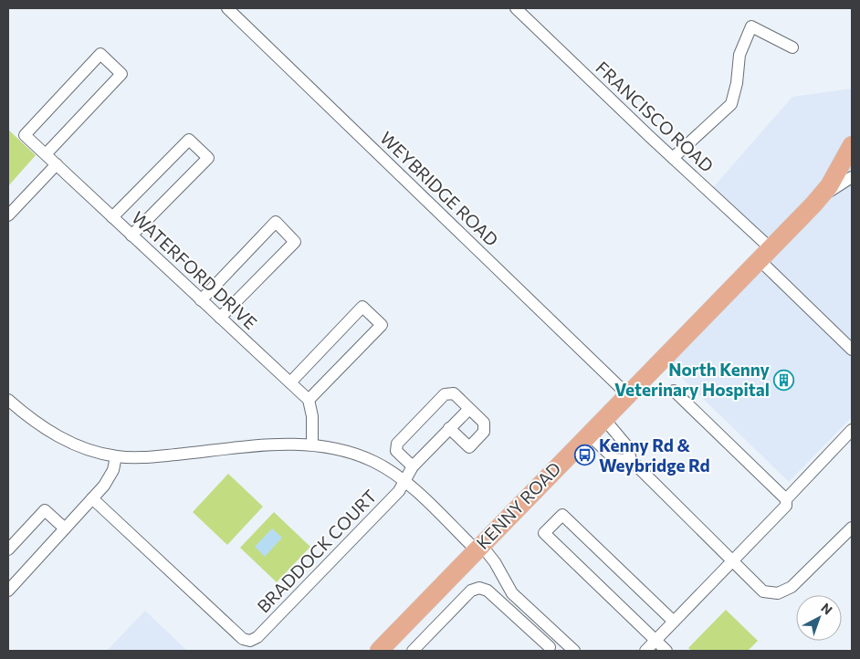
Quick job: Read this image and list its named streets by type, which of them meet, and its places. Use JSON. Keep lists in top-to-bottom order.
{
  "streets": {
    "main road": ["KENNY ROAD"],
    "street": [
      "FRANCISCO ROAD",
      "WEYBRIDGE ROAD",
      "WATERFORD DRIVE",
      "BRADDOCK COURT"
    ]
  },
  "crossings": [
    ["FRANCISCO ROAD", "KENNY ROAD"],
    ["WEYBRIDGE ROAD", "KENNY ROAD"]
  ],
  "places": {
    "building": ["North Kenny Veterinary Hospital"],
    "bus stop": ["Kenny Rd & Weybridge Rd"]
  },
  "north": "top right"
}
